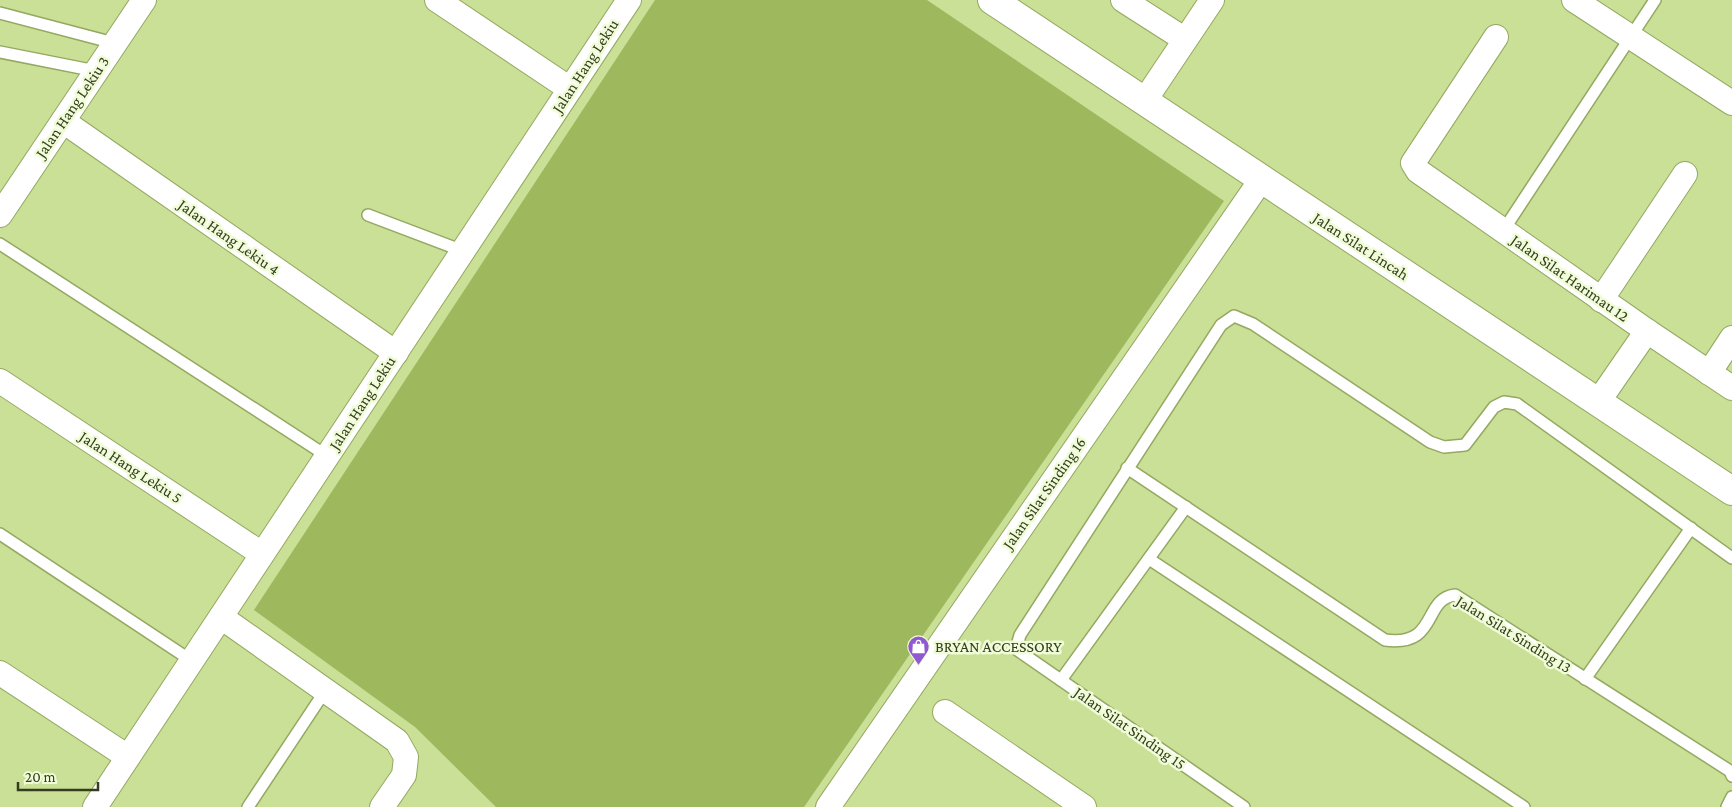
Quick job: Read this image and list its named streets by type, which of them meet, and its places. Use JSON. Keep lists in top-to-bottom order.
{
  "streets": {
    "street": [
      "Jalan Hang Lekiu",
      "Jalan Hang Lekiu 3",
      "Jalan Hang Lekiu 4",
      "Jalan Silat Lincah",
      "Jalan Silat Harimau 12",
      "Jalan Hang Lekiu 5",
      "Jalan Silat Sinding 16"
    ],
    "lane": ["Jalan Silat Sinding 13", "Jalan Silat Sinding 15"]
  },
  "crossings": [
    ["Jalan Hang Lekiu", "Jalan Hang Lekiu 4"],
    ["Jalan Hang Lekiu", "Jalan Hang Lekiu 5"],
    ["Jalan Hang Lekiu 3", "Jalan Hang Lekiu 4"],
    ["Jalan Silat Lincah", "Jalan Silat Sinding 16"],
    ["Jalan Silat Sinding 13", "Jalan Silat Sinding 15"]
  ],
  "places": {
    "shop": ["BRYAN ACCESSORY"]
  },
  "scale_bar": "20 m"
}
